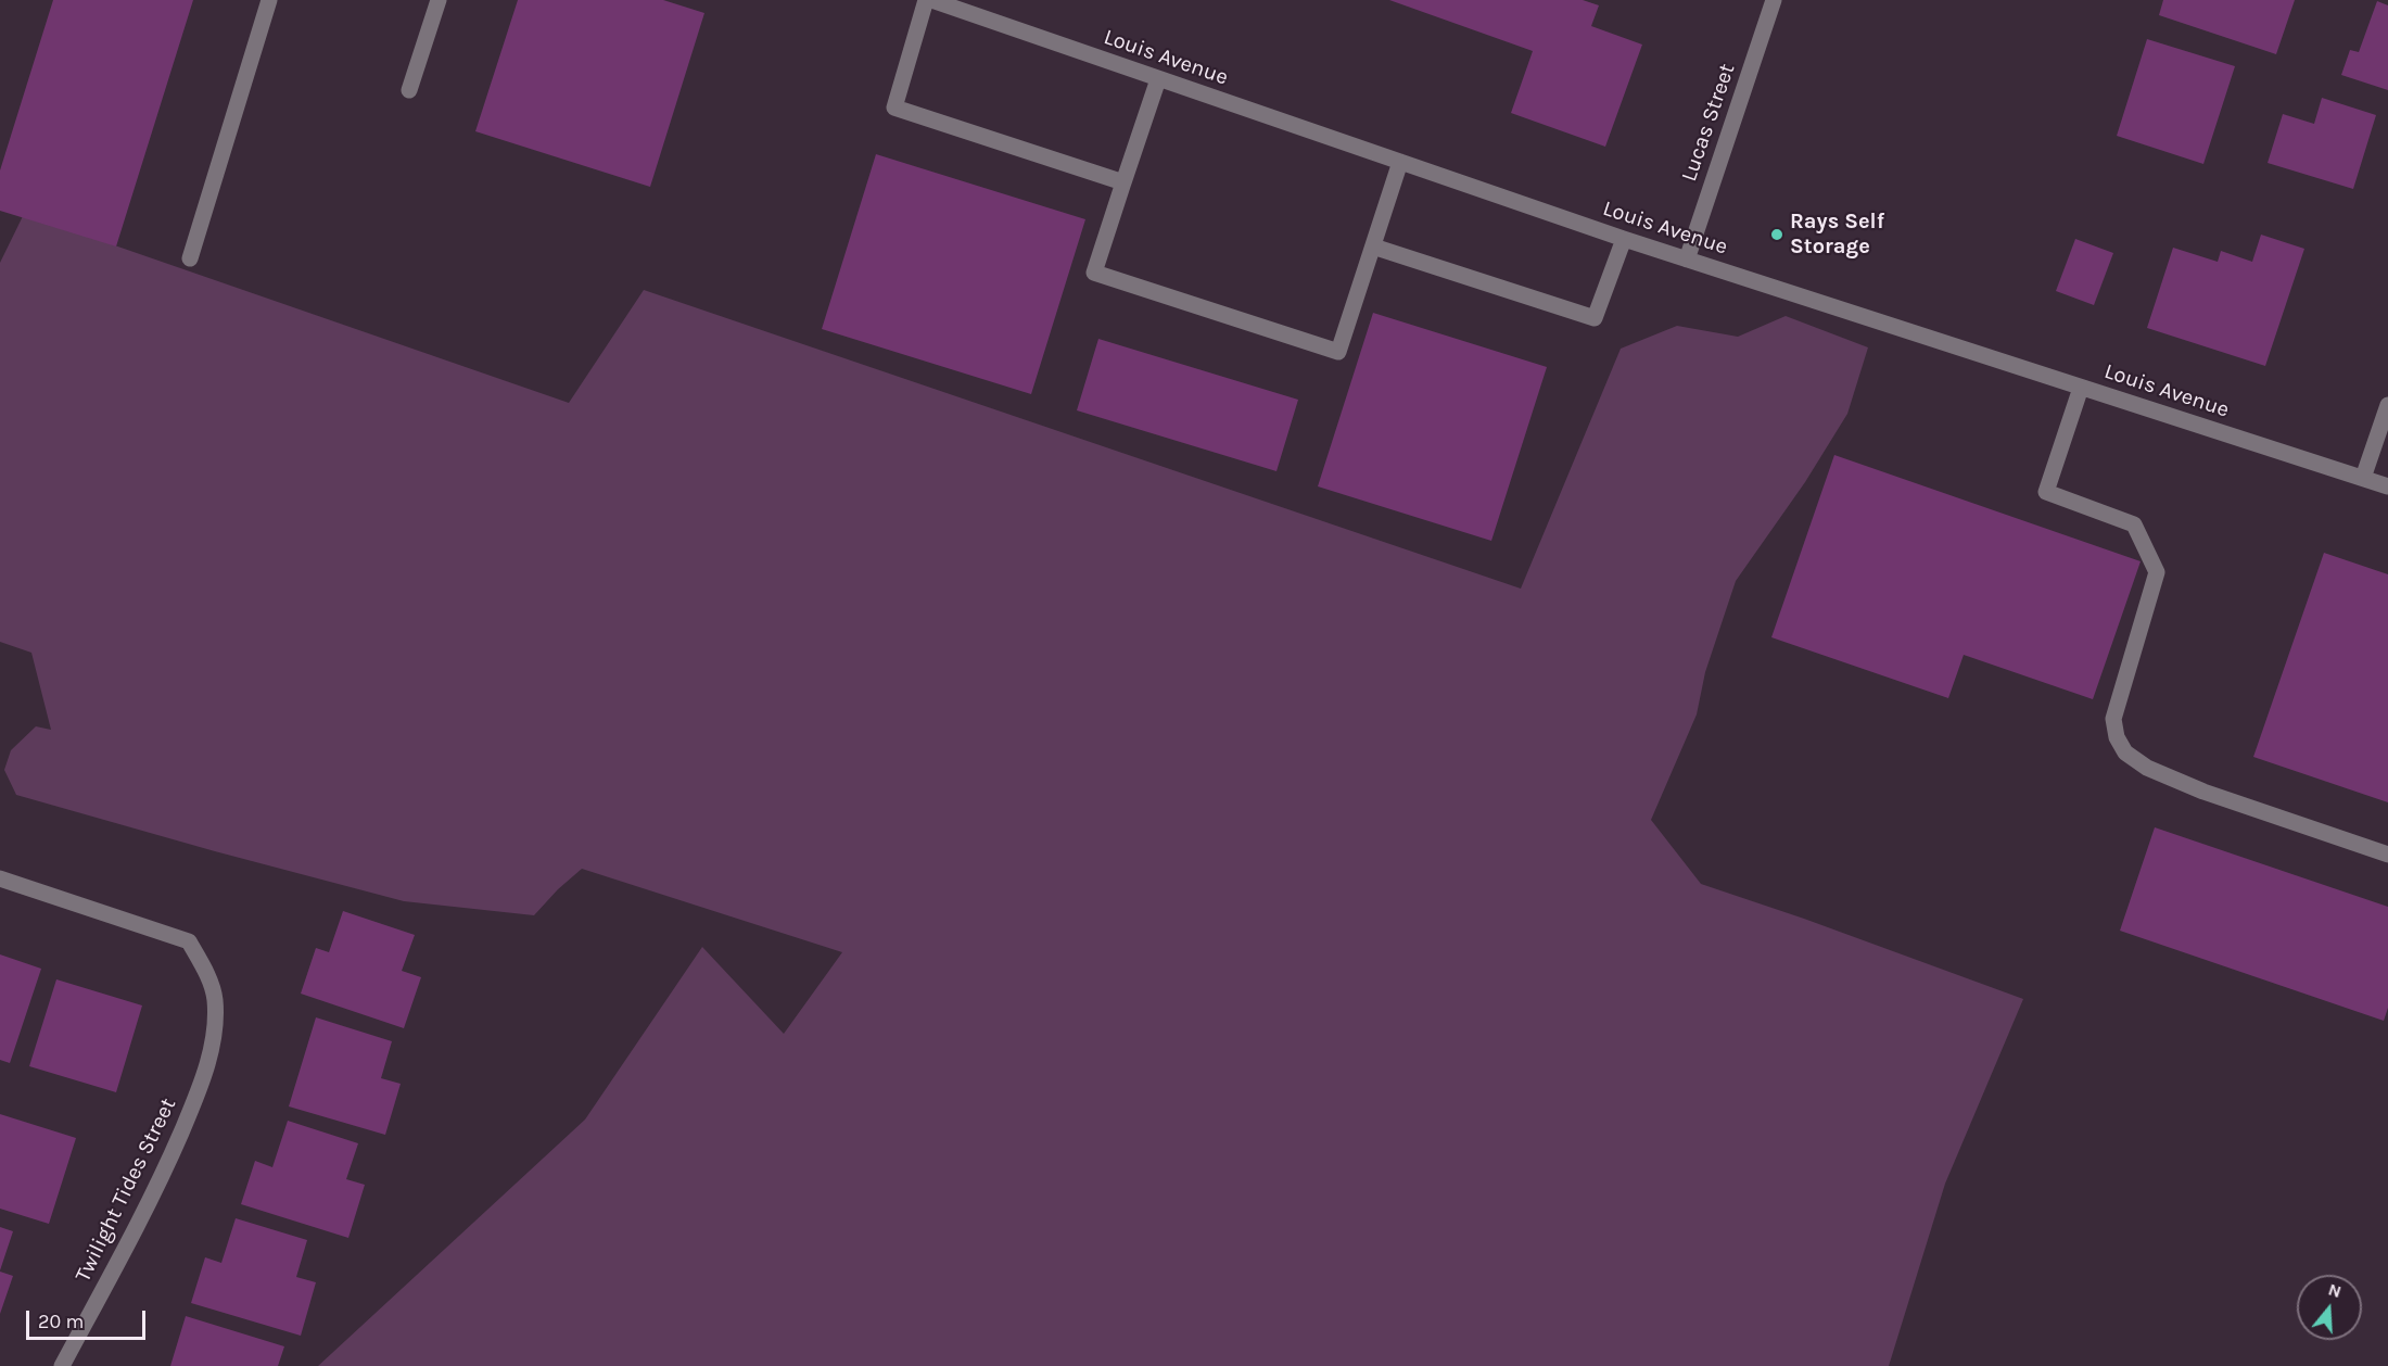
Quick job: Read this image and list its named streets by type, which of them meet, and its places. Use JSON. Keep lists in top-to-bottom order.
{
  "streets": {
    "street": ["Louis Avenue", "Lucas Street", "Twilight Tides Street"]
  },
  "crossings": [
    ["Louis Avenue", "Lucas Street"]
  ],
  "places": ["Rays Self Storage"],
  "scale_bar": "20 m",
  "north": "top"
}
